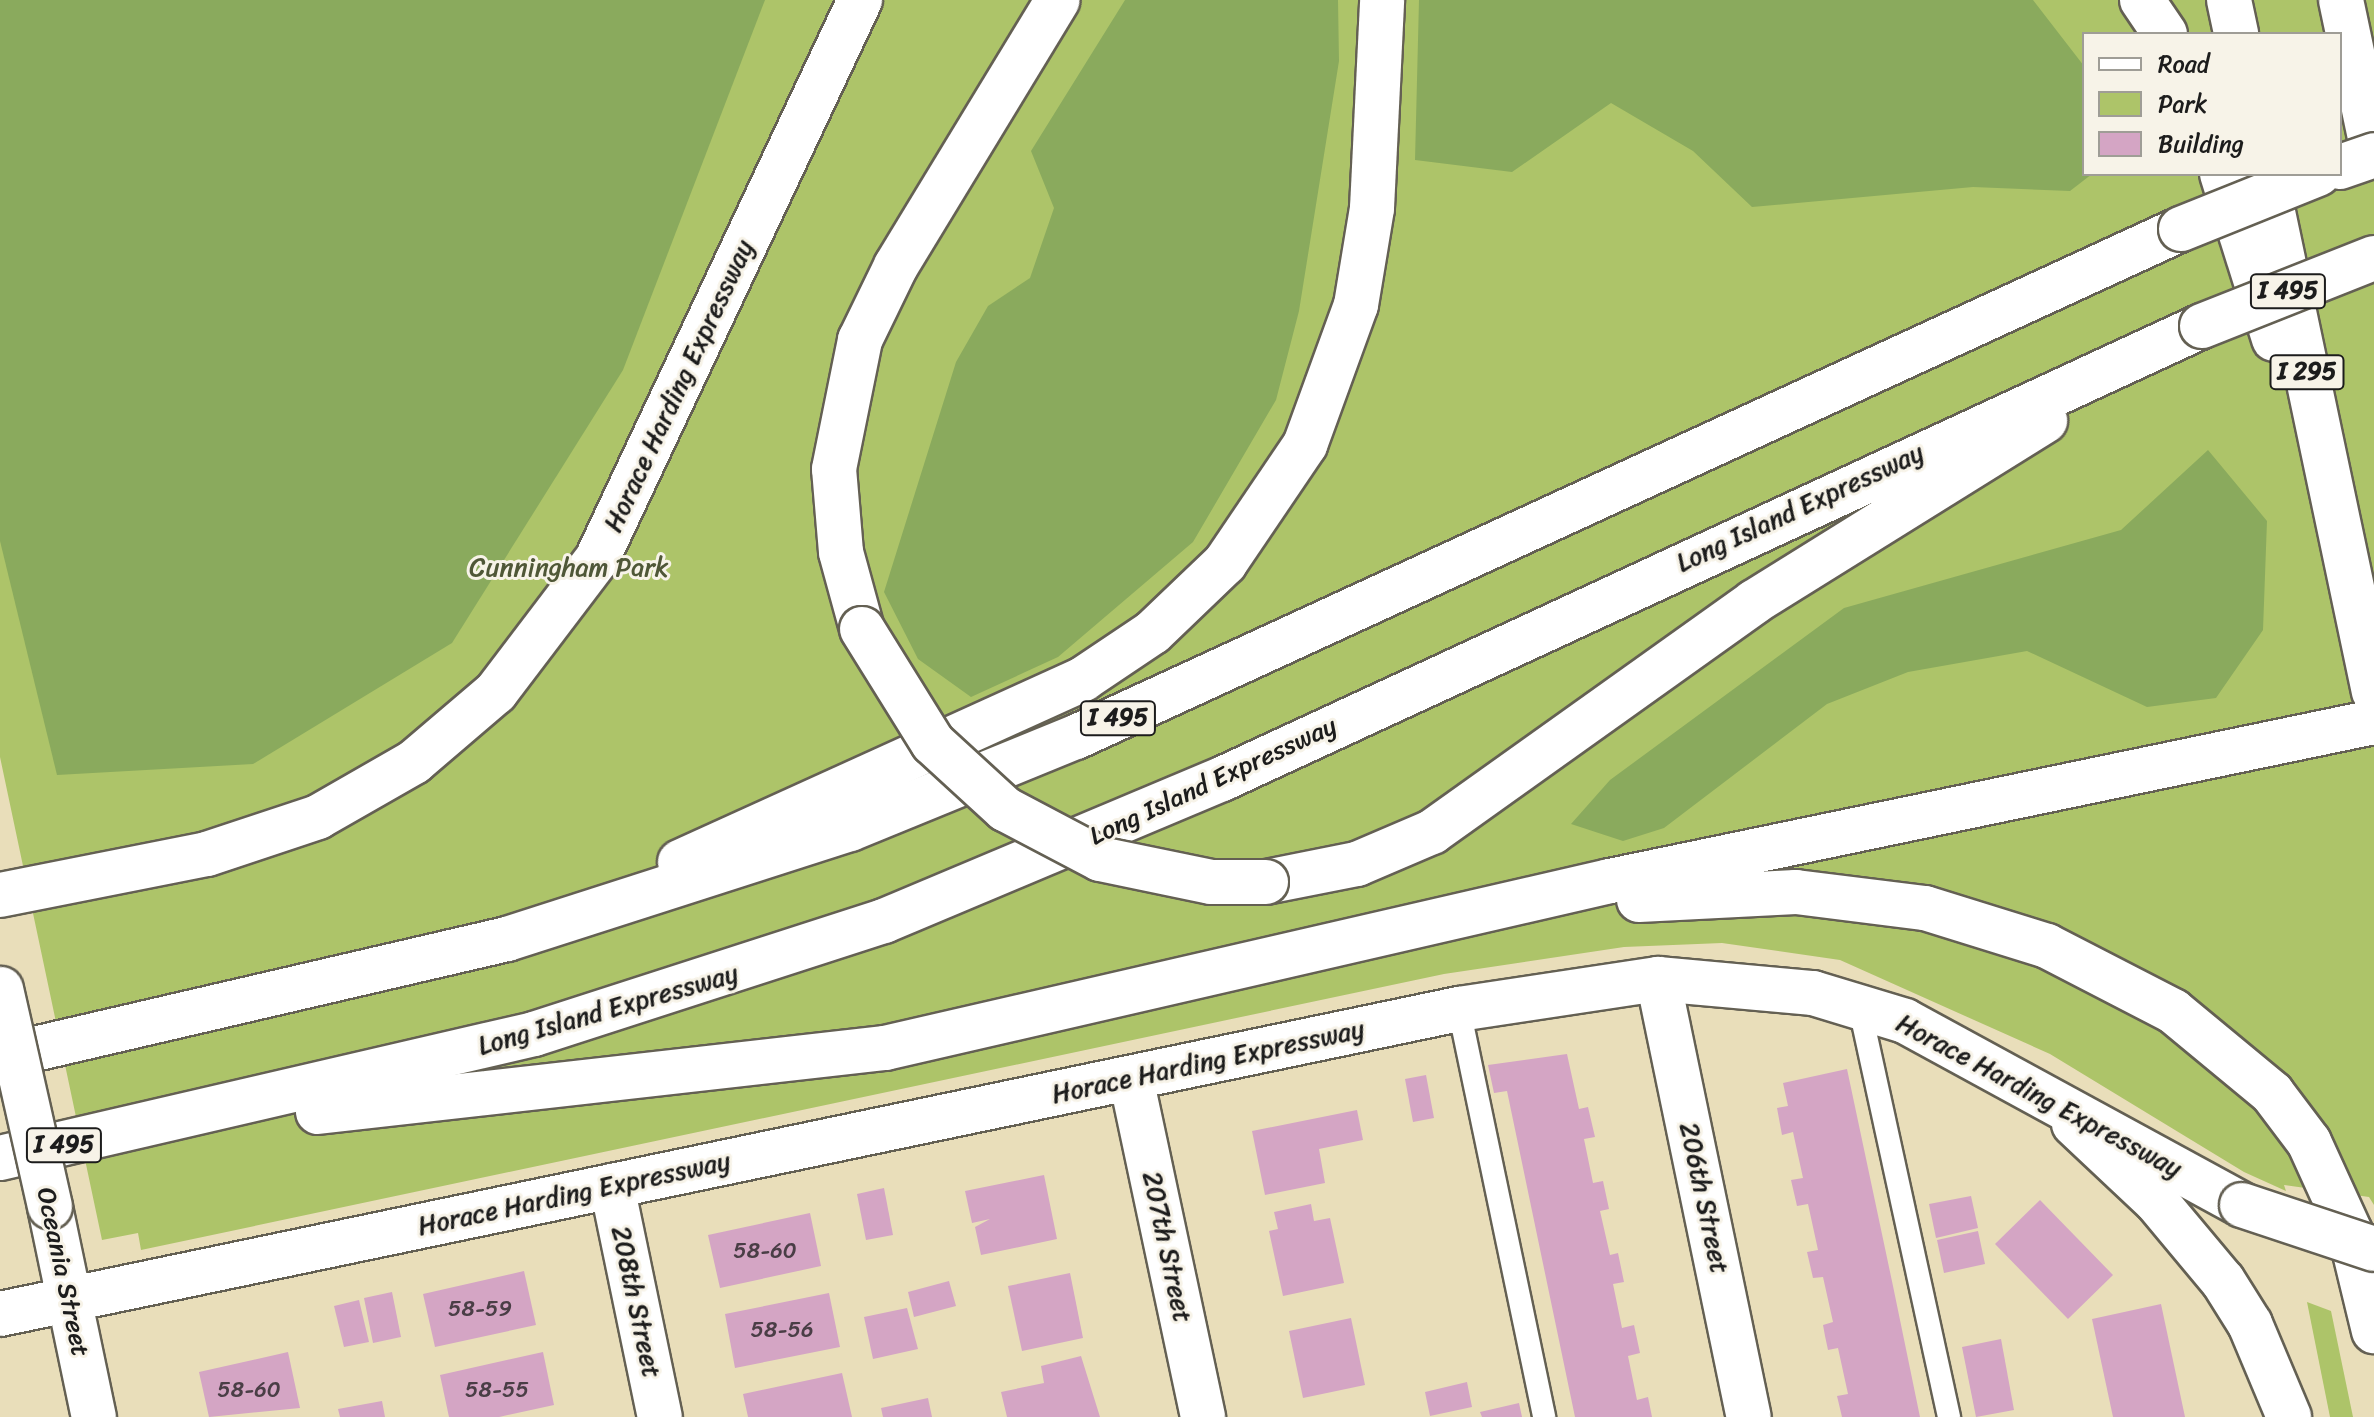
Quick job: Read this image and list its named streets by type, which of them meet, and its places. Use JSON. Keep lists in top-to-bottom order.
{
  "streets": {
    "main road": [
      "I 495",
      "I 295",
      "Horace Harding Expressway",
      "Long Island Expressway",
      "206th Street",
      "207th Street",
      "Oceania Street",
      "208th Street"
    ]
  },
  "crossings": [
    ["Horace Harding Expressway", "206th Street"],
    ["Horace Harding Expressway", "207th Street"],
    ["Horace Harding Expressway", "Oceania Street"],
    ["Horace Harding Expressway", "208th Street"]
  ],
  "parks": ["Cunningham Park"],
  "house_numbers": [
    "58-60",
    "58-59",
    "58-56",
    "58-60",
    "58-55"
  ],
  "legend": ["Road", "Park", "Building"]
}
